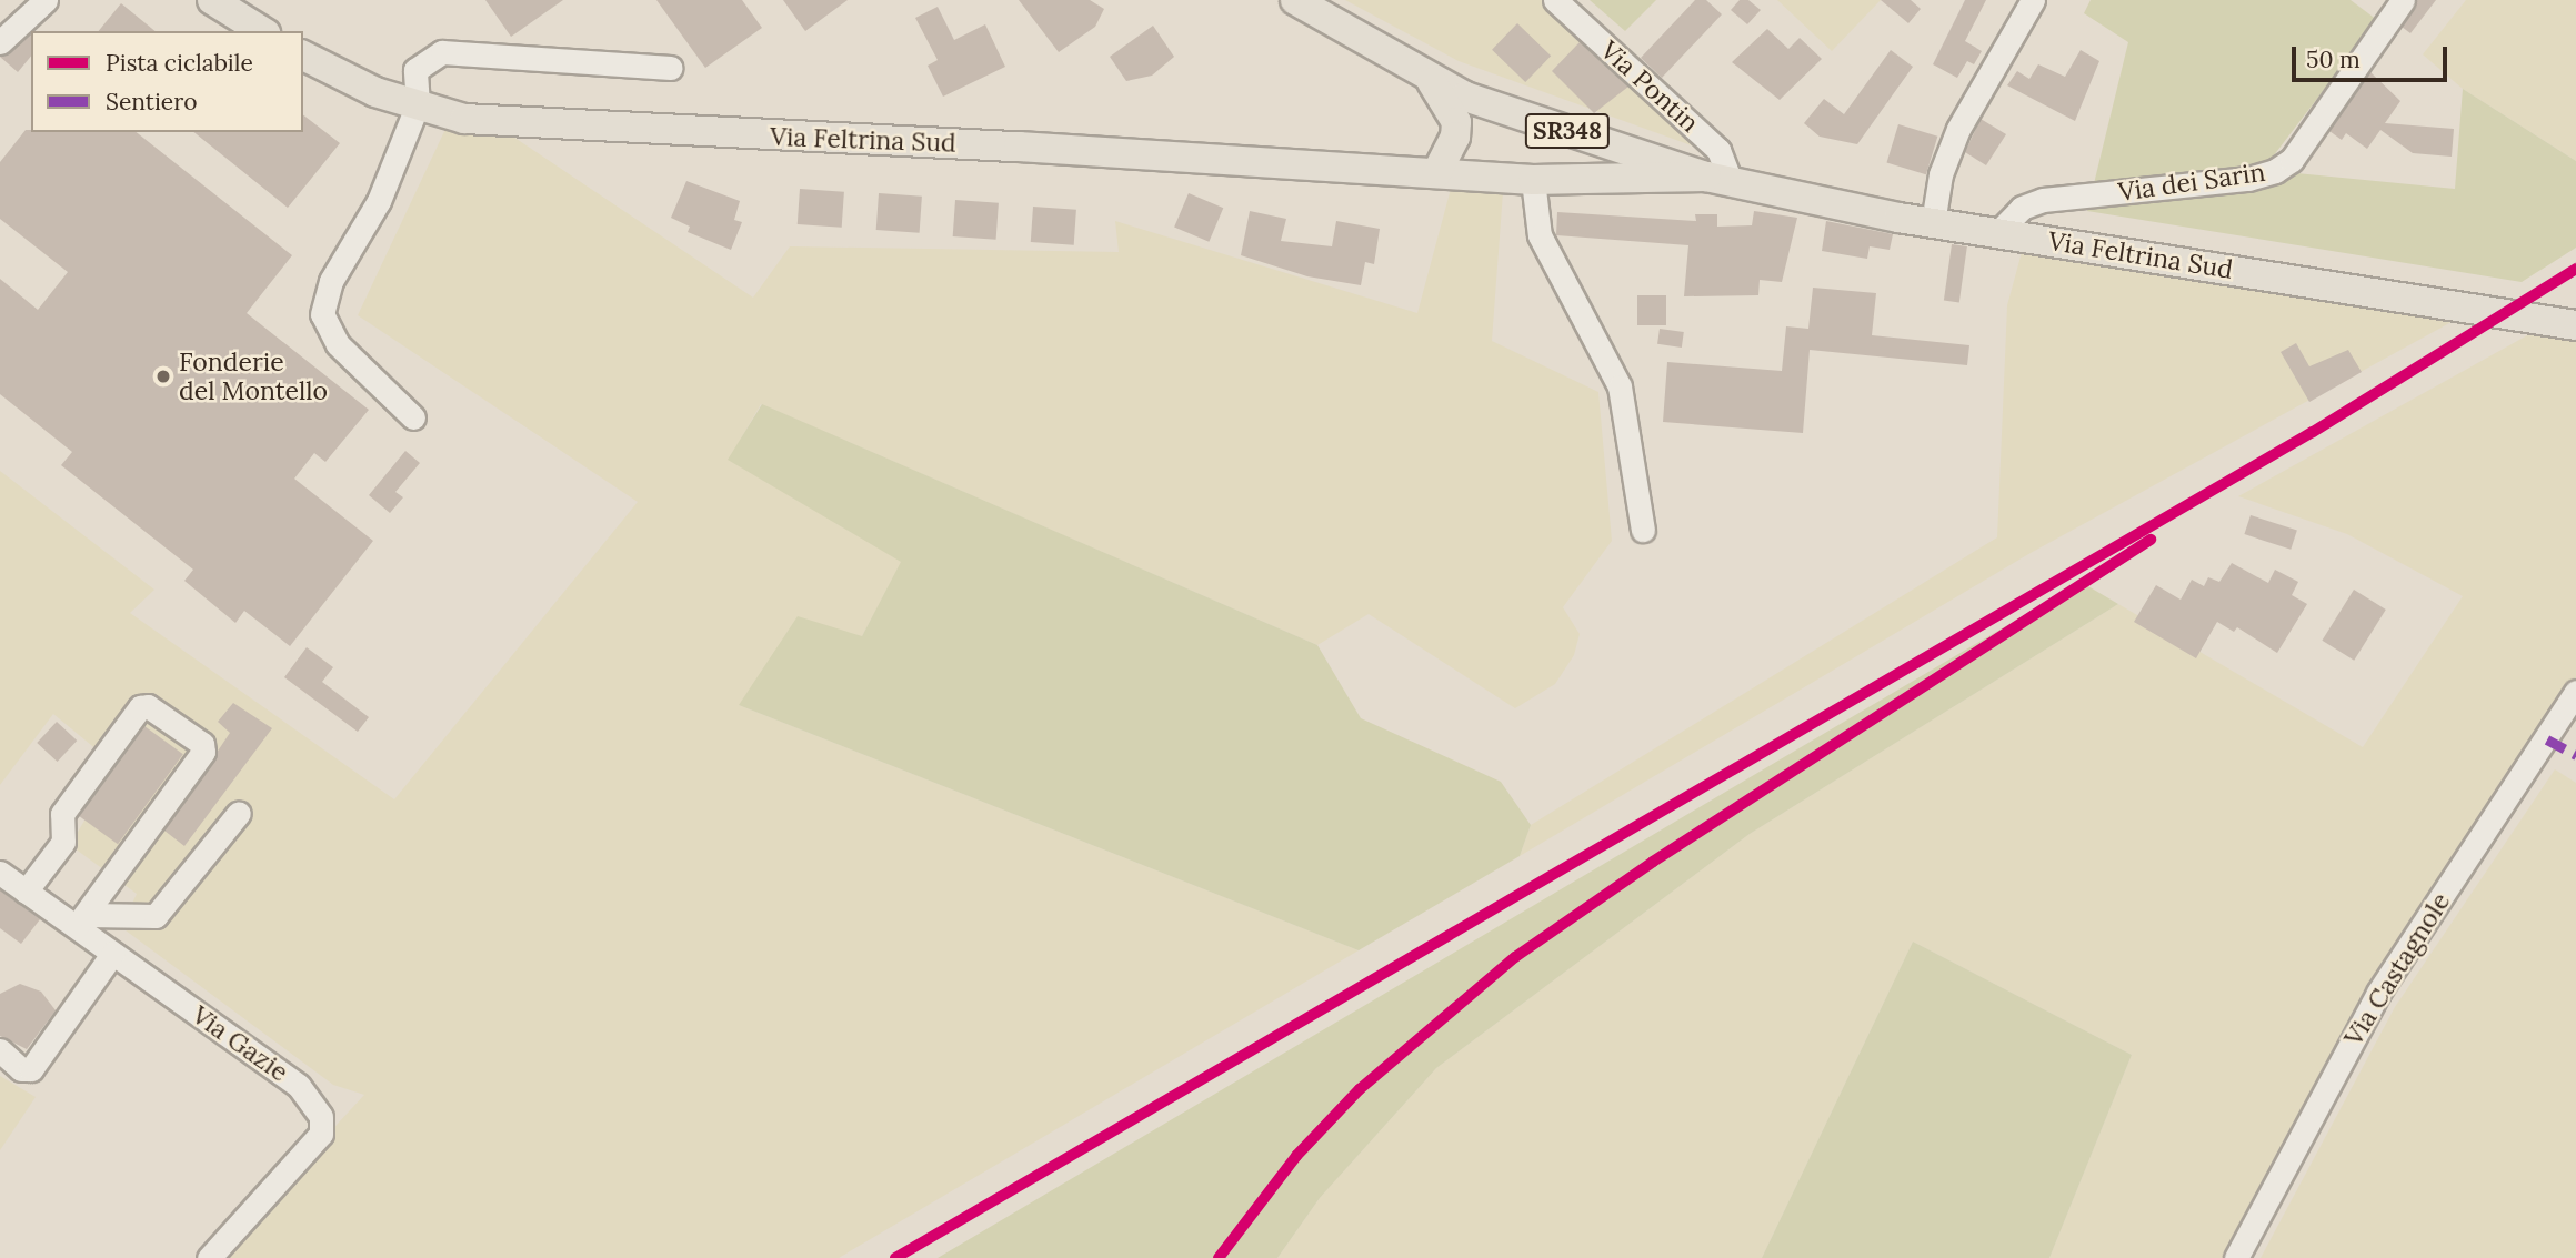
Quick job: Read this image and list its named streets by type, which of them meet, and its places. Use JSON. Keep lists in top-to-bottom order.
{
  "streets": {
    "main road": ["SR348", "Via Feltrina Sud"],
    "street": [
      "Via Pontin",
      "Via dei Sarin",
      "Via Castagnole",
      "Via Gazie"
    ]
  },
  "crossings": [
    ["Via Pontin", "SR348"],
    ["Via Pontin", "Via Feltrina Sud"],
    ["SR348", "Via Feltrina Sud"],
    ["Via Feltrina Sud", "Via dei Sarin"]
  ],
  "places": ["Fonderie del Montello"],
  "legend": ["Pista ciclabile", "Sentiero"],
  "scale_bar": "50 m"
}
